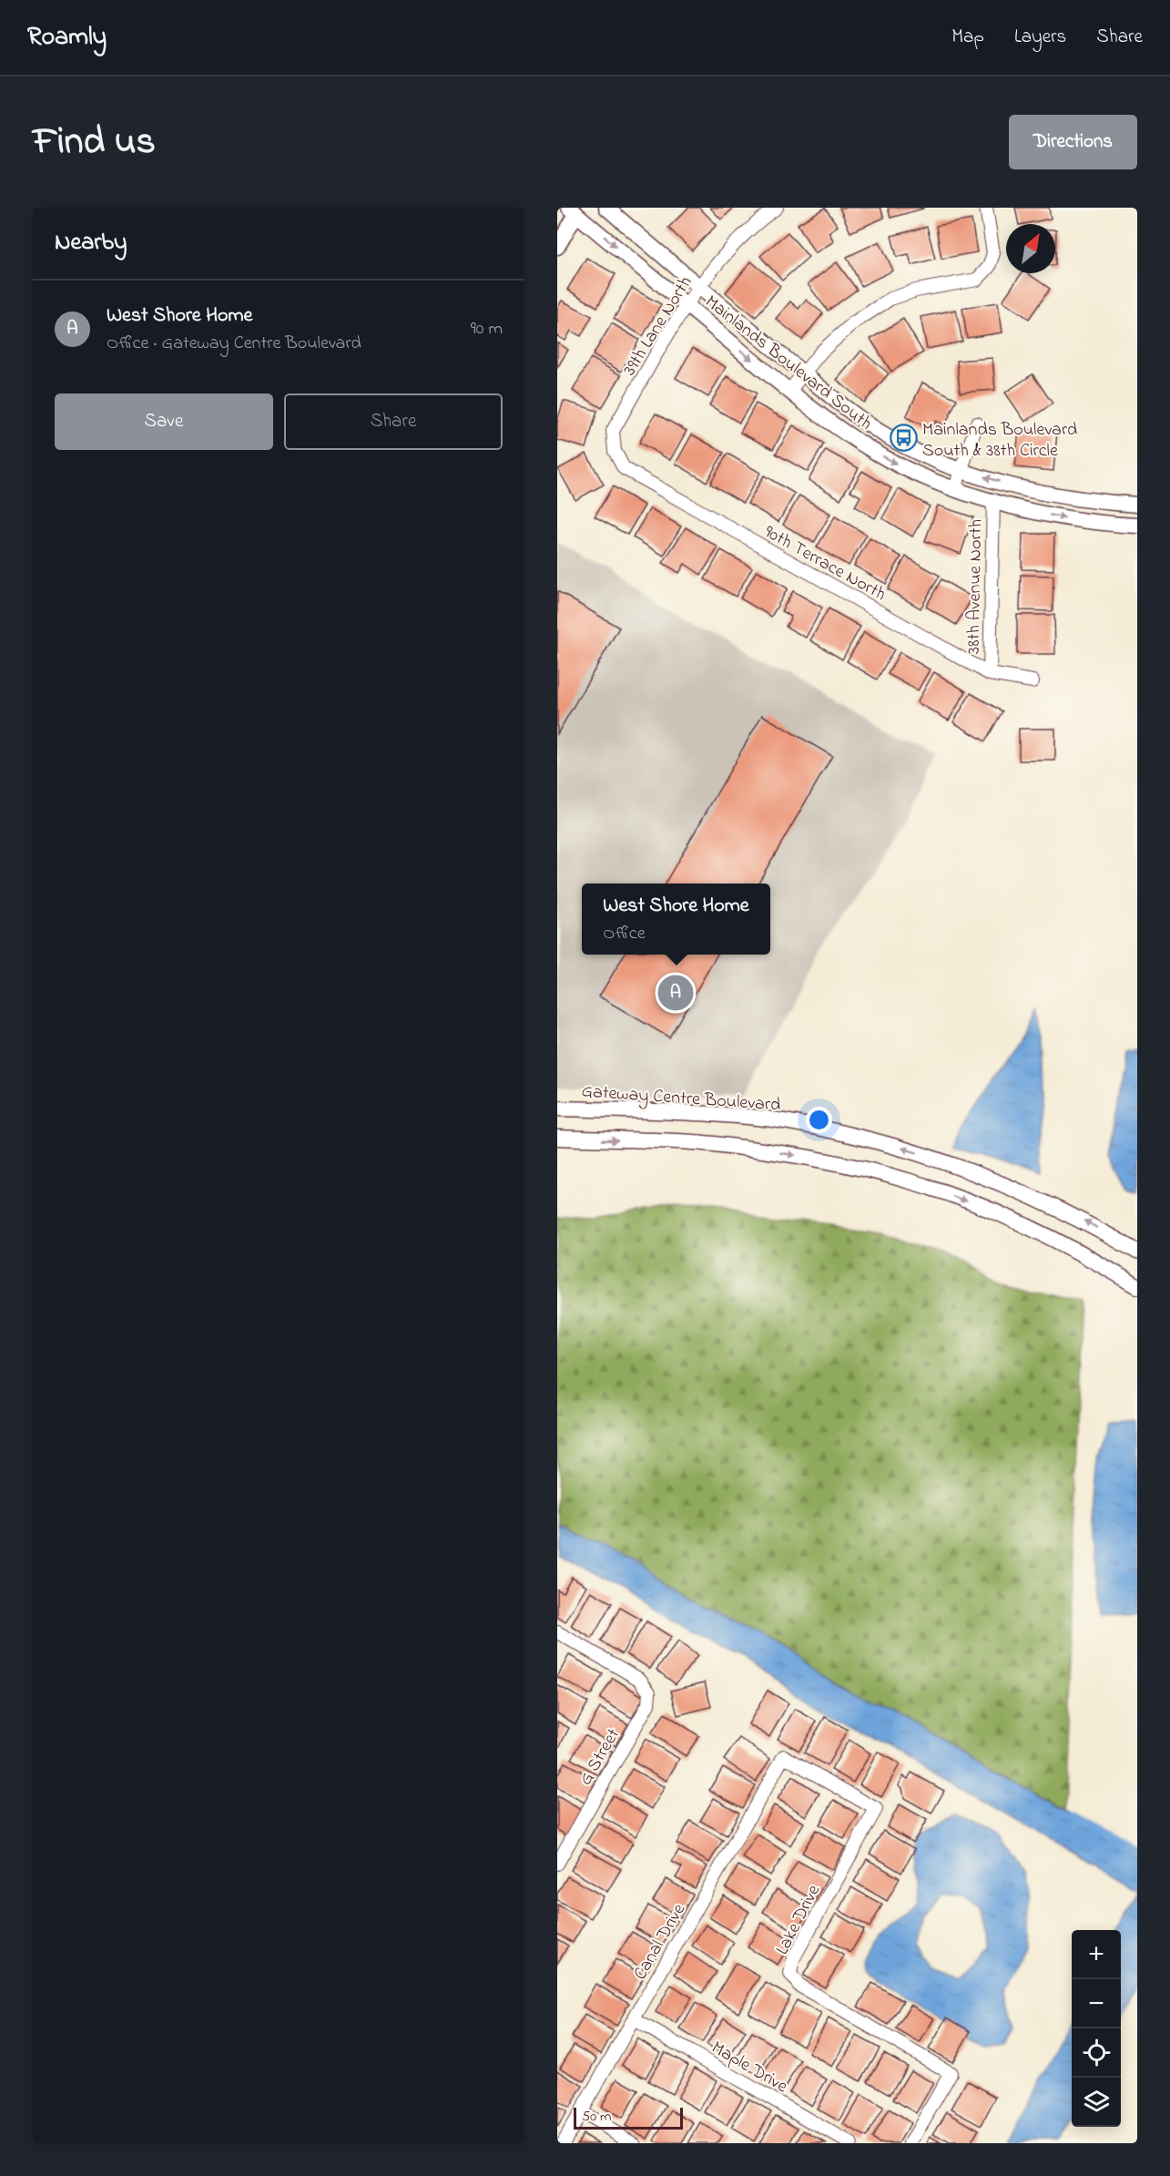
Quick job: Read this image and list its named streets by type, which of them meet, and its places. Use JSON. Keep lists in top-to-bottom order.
{
  "streets": {
    "street": [
      "39th Lane North",
      "Mainlands Boulevard South",
      "90th Terrace North",
      "38th Avenue North",
      "Gateway Centre Boulevard",
      "G Street",
      "Lake Drive",
      "Canal Drive",
      "Maple Drive"
    ]
  },
  "crossings": [
    ["39th Lane North", "Mainlands Boulevard South"],
    ["39th Lane North", "90th Terrace North"],
    ["Mainlands Boulevard South", "38th Avenue North"],
    ["90th Terrace North", "38th Avenue North"],
    ["Lake Drive", "Canal Drive"],
    ["Canal Drive", "Maple Drive"]
  ],
  "places": {
    "bus stop": ["Mainlands Boulevard South & 38th Circle"]
  },
  "scale_bar": "50 m",
  "north": "top right",
  "page": {
    "header": "Roamly",
    "nav": ["Map", "Layers", "Share"],
    "title": "Find us",
    "buttons": [
      "Directions",
      ["Save", "Share"]
    ],
    "heading": "Nearby",
    "list": [
      {
        "mark": "A",
        "name": "West Shore Home",
        "note": "Office · Gateway Centre Boulevard",
        "value": "90 m"
      }
    ],
    "popup": ["West Shore Home", "Office"],
    "pins": "A",
    "map_buttons": ["+", "−"],
    "scale": "50 m"
  }
}
